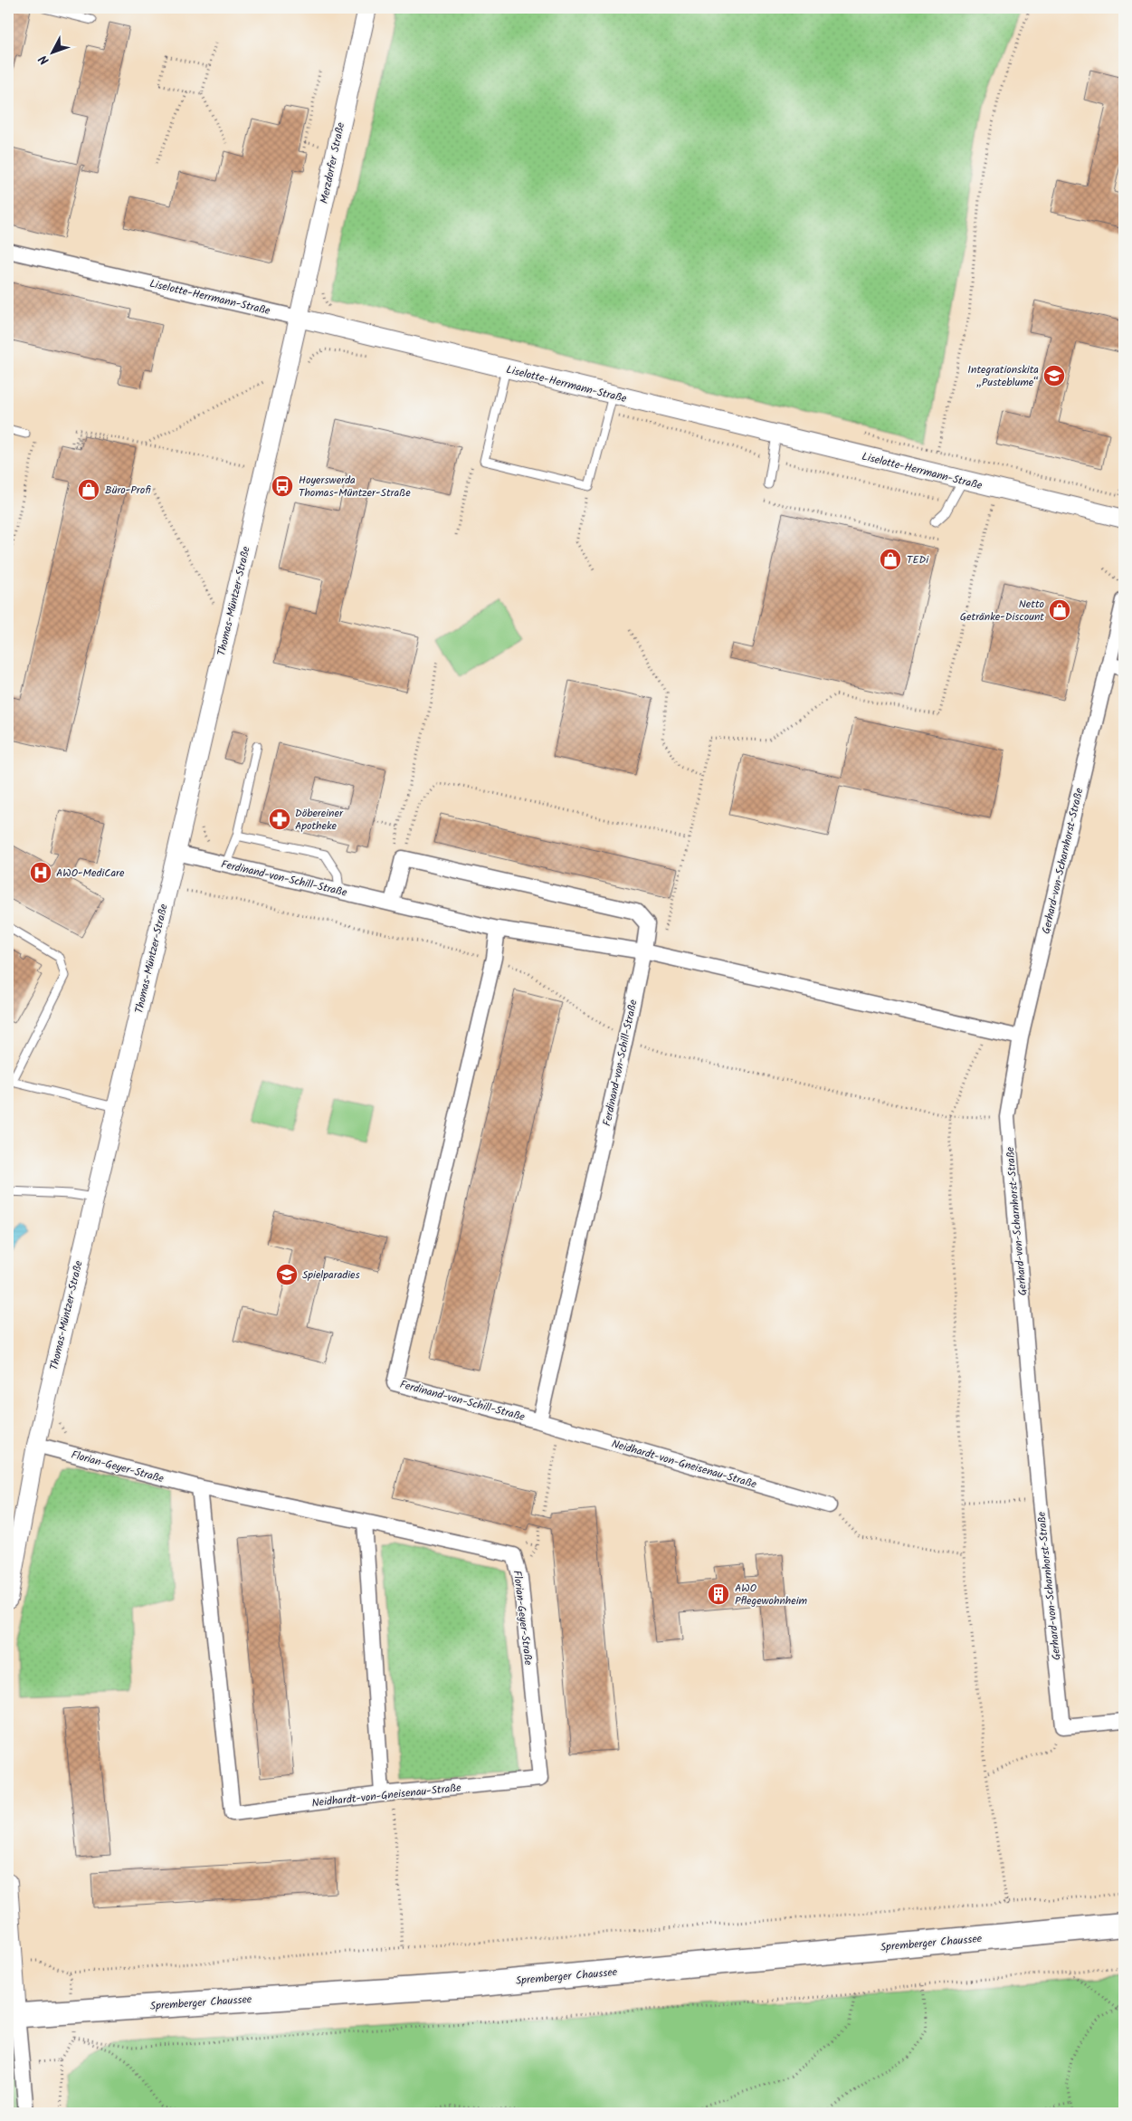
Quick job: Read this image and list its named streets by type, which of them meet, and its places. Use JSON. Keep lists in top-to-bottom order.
{
  "streets": {
    "main road": ["Spremberger Chaussee"],
    "street": [
      "Merzdorfer Straße",
      "Liselotte-Herrmann-Straße",
      "Thomas-Müntzer-Straße",
      "Gerhard-von-Scharnhorst-Straße",
      "Ferdinand-von-Schill-Straße",
      "Neidhardt-von-Gneisenau-Straße",
      "Florian-Geyer-Straße"
    ]
  },
  "crossings": [
    ["Merzdorfer Straße", "Liselotte-Herrmann-Straße"],
    ["Merzdorfer Straße", "Thomas-Müntzer-Straße"],
    ["Liselotte-Herrmann-Straße", "Thomas-Müntzer-Straße"],
    ["Thomas-Müntzer-Straße", "Ferdinand-von-Schill-Straße"],
    ["Thomas-Müntzer-Straße", "Florian-Geyer-Straße"],
    ["Gerhard-von-Scharnhorst-Straße", "Ferdinand-von-Schill-Straße"],
    ["Ferdinand-von-Schill-Straße", "Neidhardt-von-Gneisenau-Straße"],
    ["Neidhardt-von-Gneisenau-Straße", "Florian-Geyer-Straße"]
  ],
  "places": {
    "school or university": ["Integrationskita „Pusteblume“", "Spielparadies"],
    "bus stop": ["Hoyerswerda Thomas-Müntzer-Straße"],
    "shop": ["Büro-Profi", "TEDi", "Netto Getränke-Discount"],
    "pharmacy": ["Döbereiner Apotheke"],
    "hospital": ["AWO-MediCare"],
    "building": ["AWO Pflegewohnheim"]
  },
  "north": "bottom left"
}
